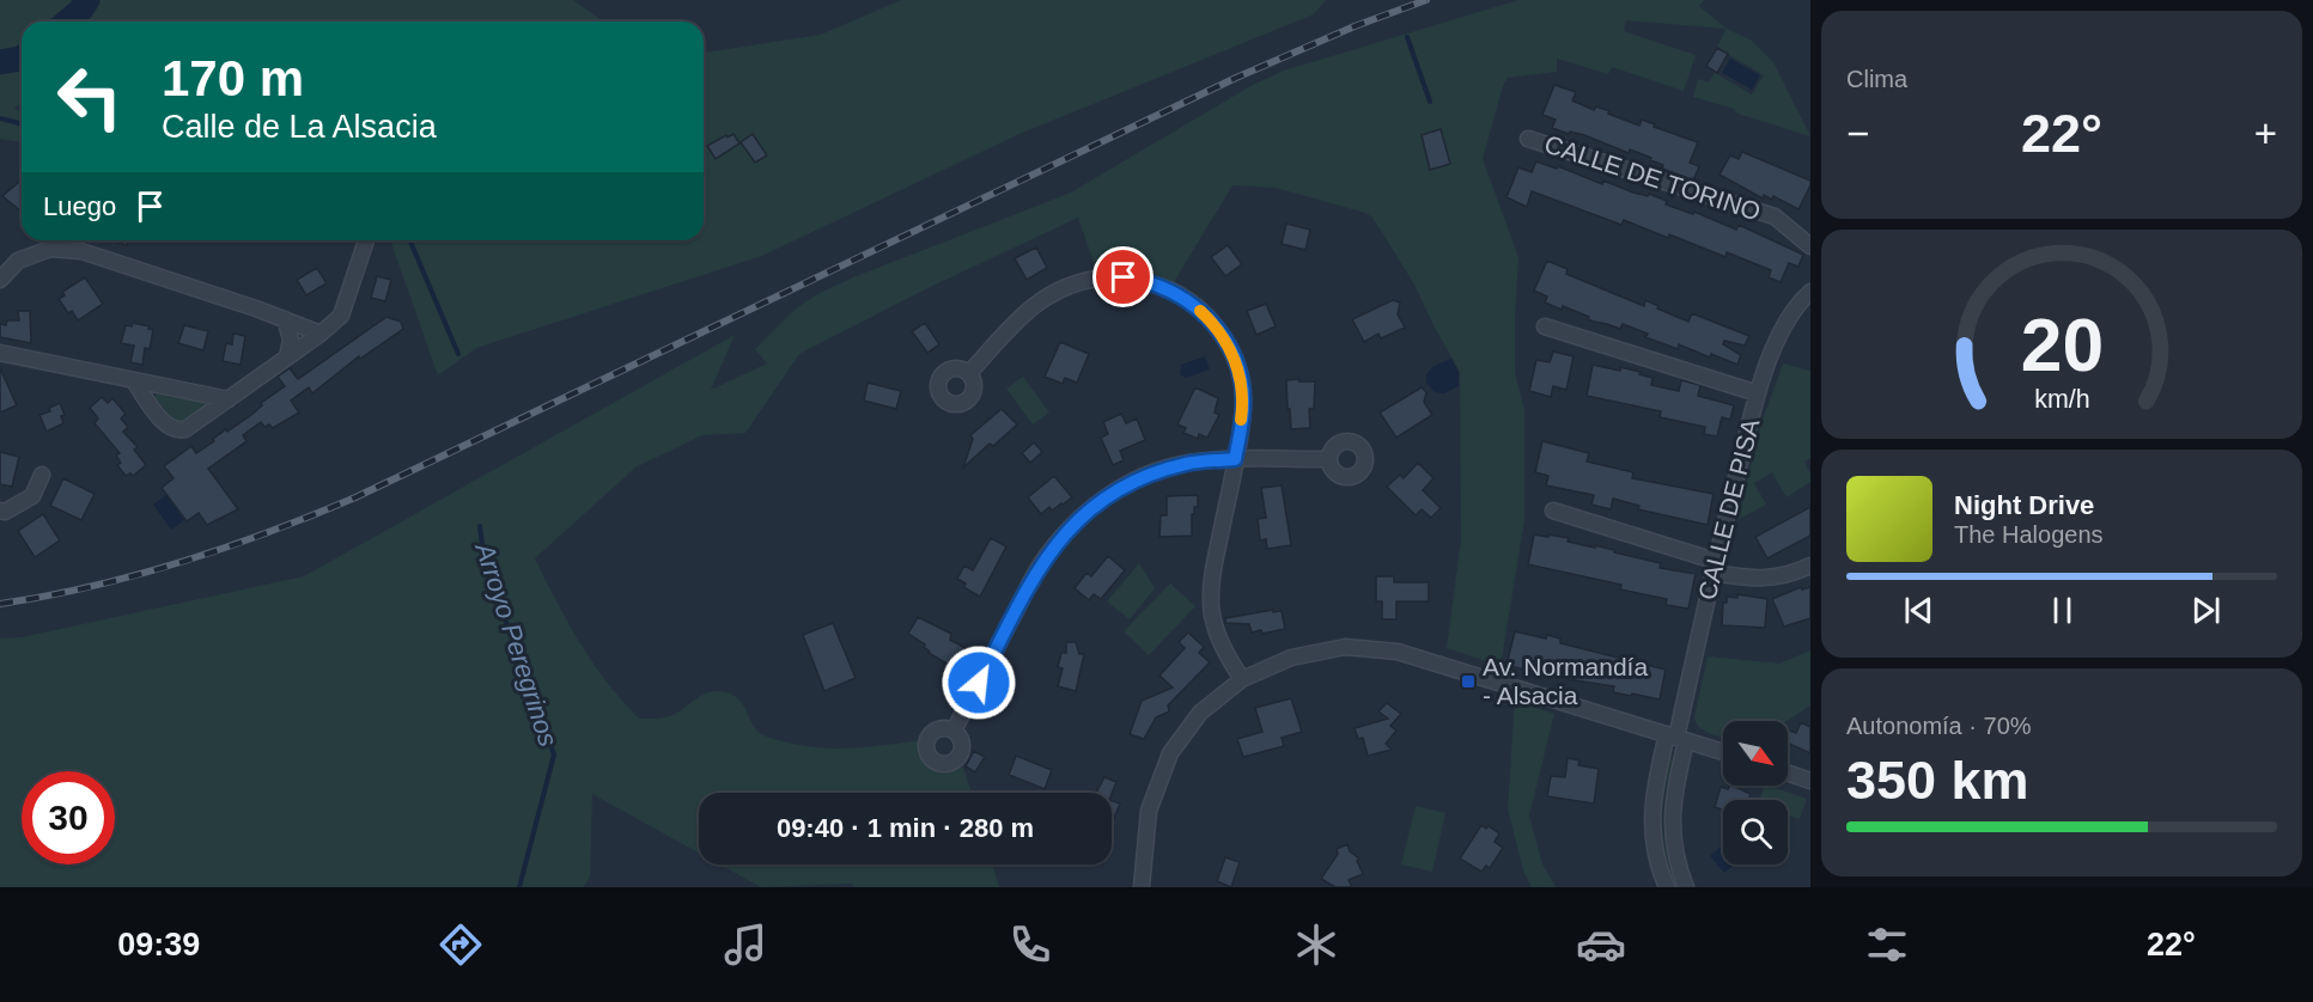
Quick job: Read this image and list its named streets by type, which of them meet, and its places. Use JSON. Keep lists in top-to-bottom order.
{
  "streets": {
    "street": ["CALLE DE TORINO", "CALLE DE PISA"]
  },
  "water": ["Arroyo Peregrinos"],
  "places": {
    "transit": ["Av. Normandía - Alsacia"]
  },
  "north": "bottom right",
  "page": {
    "tile": [
      "Clima",
      ["Autonomía · 70%", "350 km"]
    ],
    "turn": ["170 m", "Calle de La Alsacia"],
    "heat": ["−", "22°", "+"],
    "then": "Luego",
    "song": ["Night Drive", "The Halogens"],
    "limit": "30",
    "trip": "09:40 · 1 min · 280 m",
    "tabs": ["09:39", "22°"],
    "gauge": ["20", "km/h"]
  }
}
